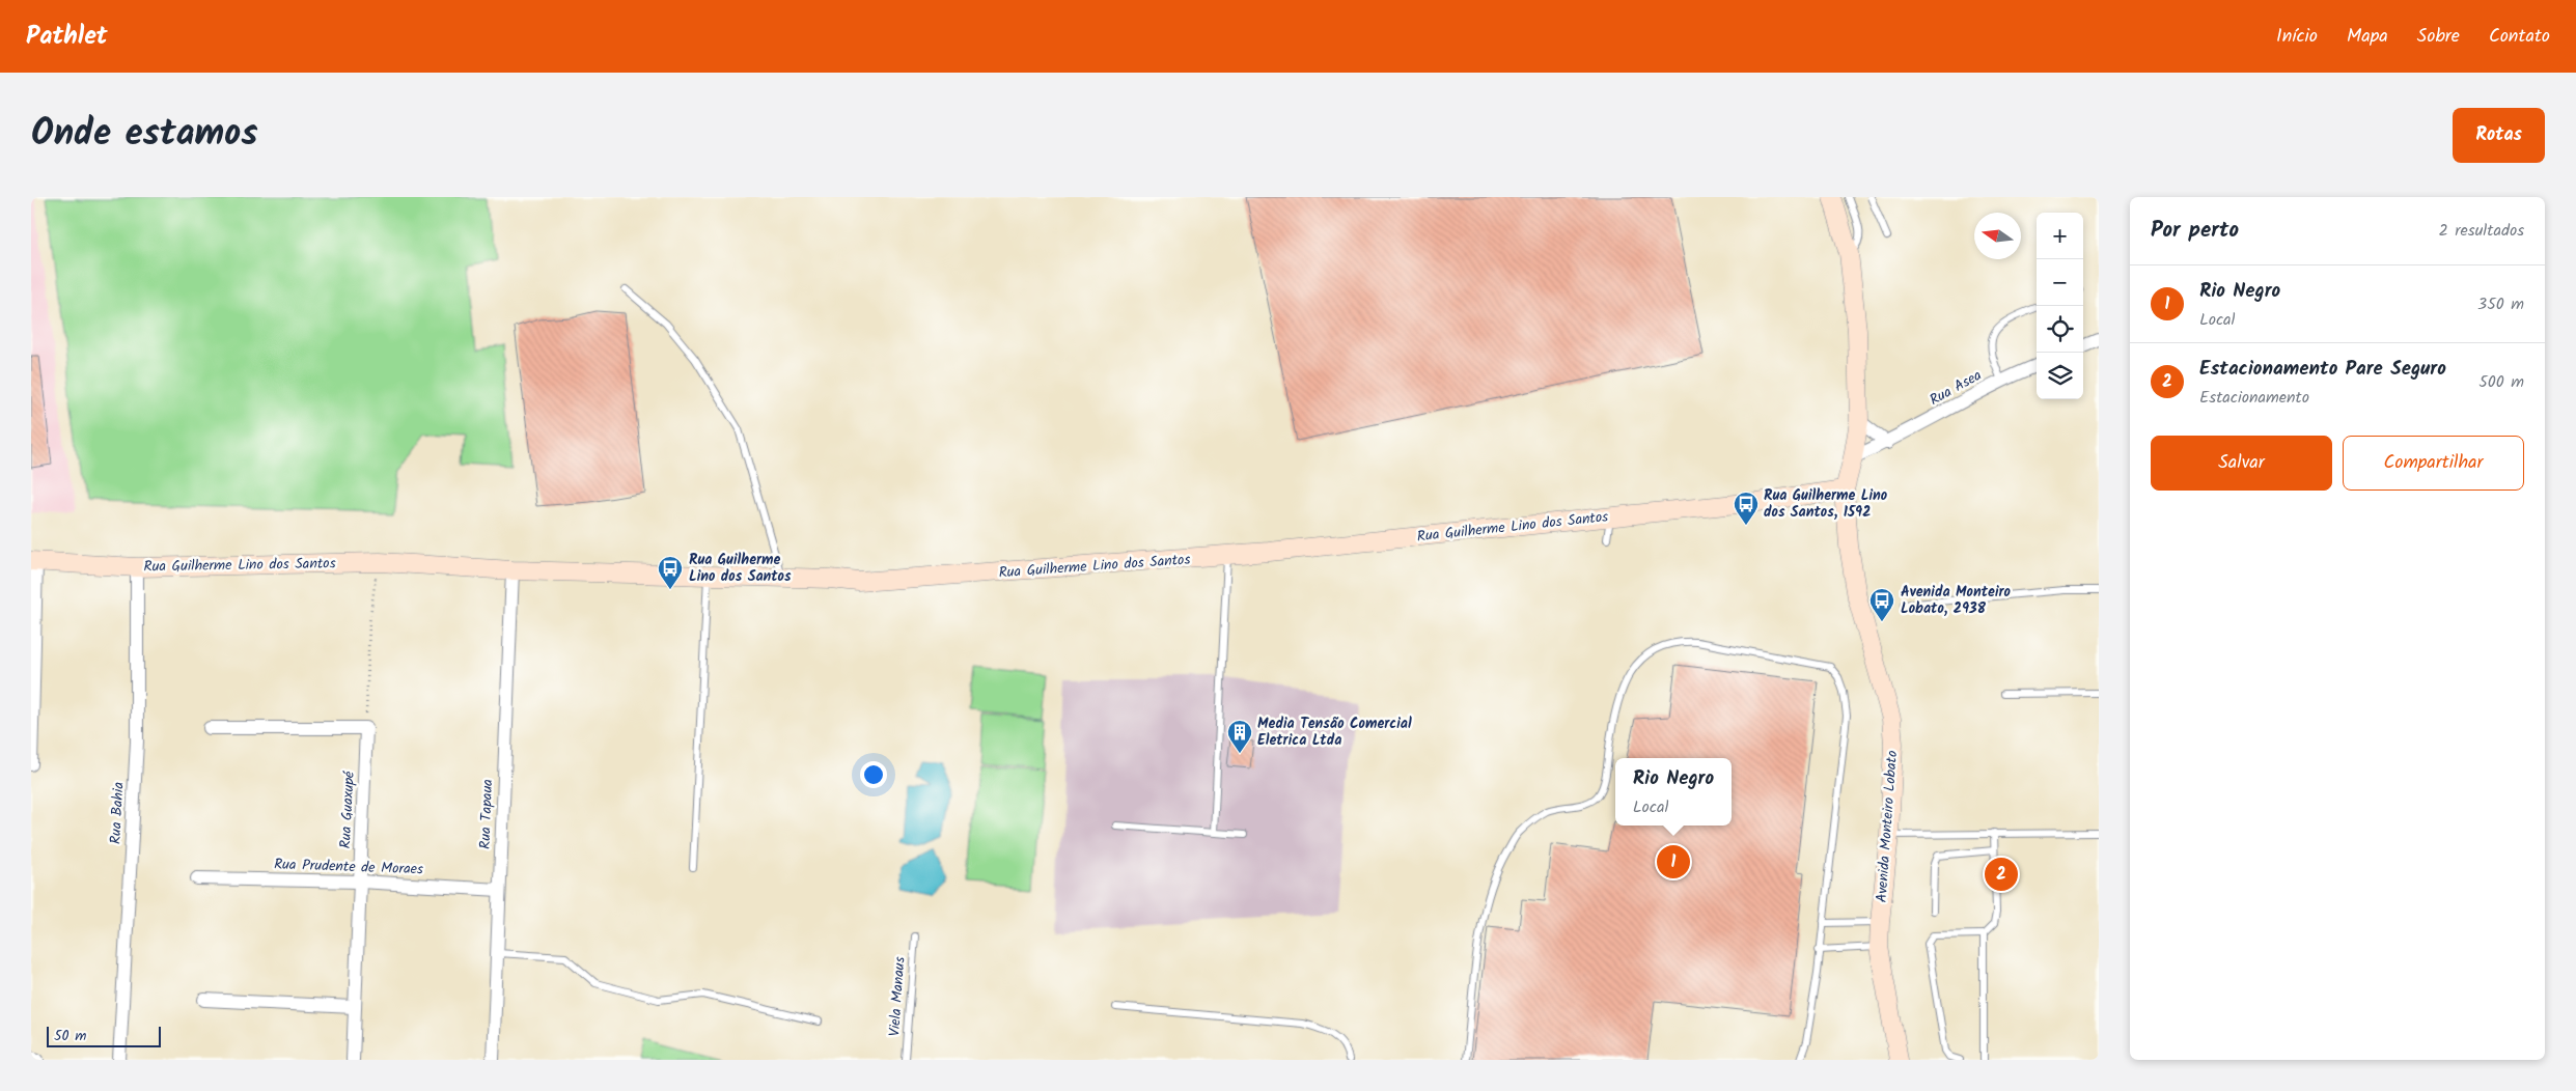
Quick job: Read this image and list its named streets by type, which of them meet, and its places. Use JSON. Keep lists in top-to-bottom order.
{
  "streets": {
    "street": [
      "Rua Asea",
      "Rua Guilherme Lino dos Santos",
      "Rua Guaxupé",
      "Rua Bahia",
      "Rua Tapaua",
      "Avenida Monteiro Lobato",
      "Rua Prudente de Moraes"
    ],
    "lane": ["Viela Manaus"]
  },
  "crossings": [
    ["Rua Asea", "Avenida Monteiro Lobato"],
    ["Rua Guilherme Lino dos Santos", "Rua Bahia"],
    ["Rua Guilherme Lino dos Santos", "Rua Tapaua"],
    ["Rua Guilherme Lino dos Santos", "Avenida Monteiro Lobato"],
    ["Rua Guaxupé", "Rua Prudente de Moraes"],
    ["Rua Tapaua", "Rua Prudente de Moraes"]
  ],
  "places": {
    "bus stop": ["Rua Guilherme Lino dos Santos, 1592", "Rua Guilherme Lino dos Santos", "Avenida Monteiro Lobato, 2938"],
    "building": ["Media Tensão Comercial Eletrica Ltda"]
  },
  "scale_bar": "50 m",
  "north": "left",
  "page": {
    "header": "Pathlet",
    "nav": [
      "Início",
      "Mapa",
      "Sobre",
      "Contato"
    ],
    "title": "Onde estamos",
    "buttons": [
      "Rotas",
      ["Salvar", "Compartilhar"]
    ],
    "heading": ["Por perto", "2 resultados"],
    "map_buttons": ["+", "−"],
    "list": [
      {
        "mark": "1",
        "name": "Rio Negro",
        "note": "Local",
        "value": "350 m"
      },
      {
        "mark": "2",
        "name": "Estacionamento Pare Seguro",
        "note": "Estacionamento",
        "value": "500 m"
      }
    ],
    "popup": ["Rio Negro", "Local"],
    "pins": ["1", "2"],
    "scale": "50 m"
  }
}
